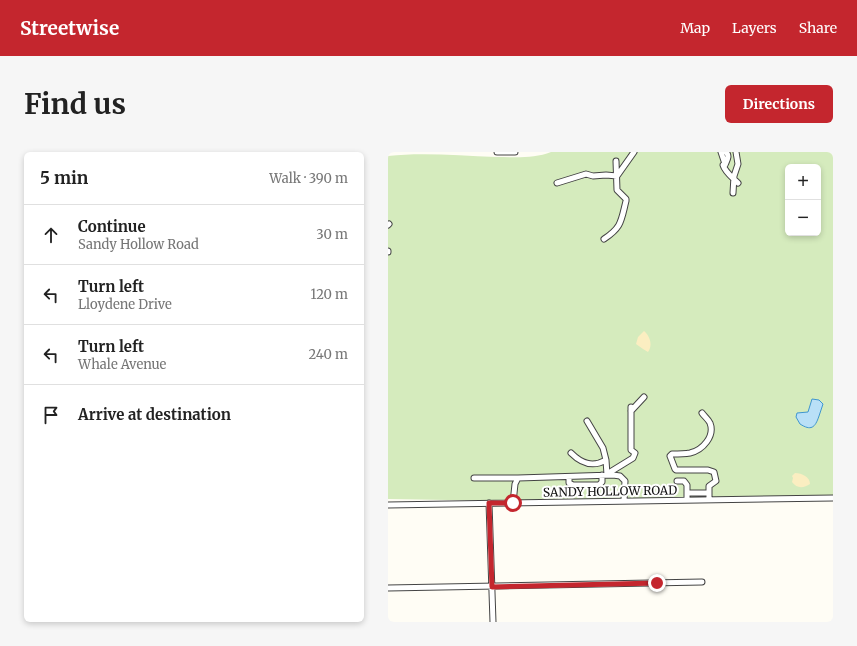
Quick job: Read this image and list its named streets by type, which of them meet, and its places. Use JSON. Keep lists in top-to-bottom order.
{
  "streets": {
    "street": ["SANDY HOLLOW ROAD"]
  },
  "page": {
    "header": "Streetwise",
    "nav": ["Map", "Layers", "Share"],
    "buttons": "Directions",
    "title": "Find us",
    "heading": ["5 min", "Walk · 390 m"],
    "map_buttons": ["+", "−"],
    "list": [
      ["Continue", "Sandy Hollow Road", "30 m"],
      ["Turn left", "Lloydene Drive", "120 m"],
      ["Turn left", "Whale Avenue", "240 m"],
      "Arrive at destination"
    ]
  }
}
